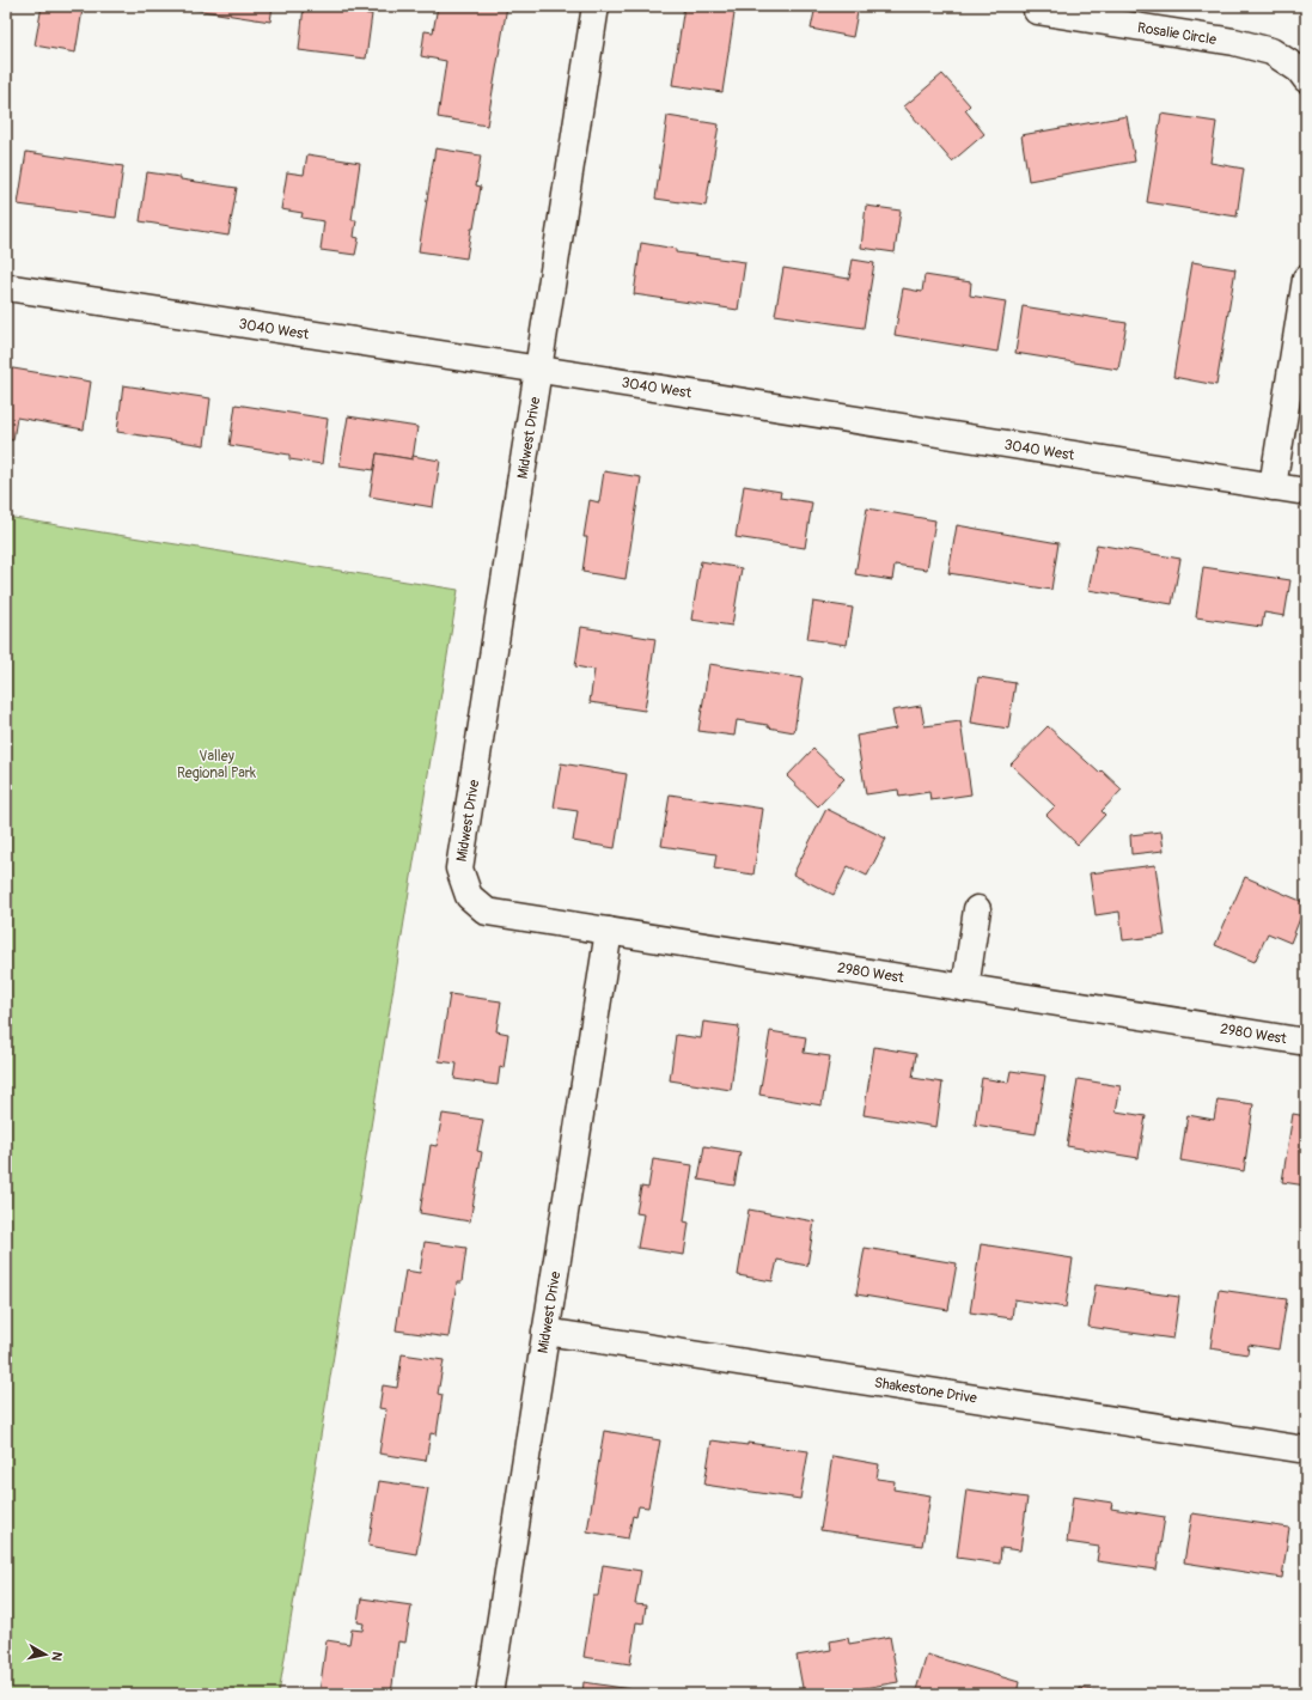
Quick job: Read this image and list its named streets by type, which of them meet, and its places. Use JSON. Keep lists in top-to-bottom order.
{
  "streets": {
    "street": [
      "Rosalie Circle",
      "3040 West",
      "Midwest Drive",
      "2980 West",
      "Shakestone Drive"
    ]
  },
  "crossings": [
    ["3040 West", "Midwest Drive"],
    ["Midwest Drive", "2980 West"],
    ["Midwest Drive", "Shakestone Drive"]
  ],
  "parks": ["Valley Regional Park"],
  "north": "right"
}
